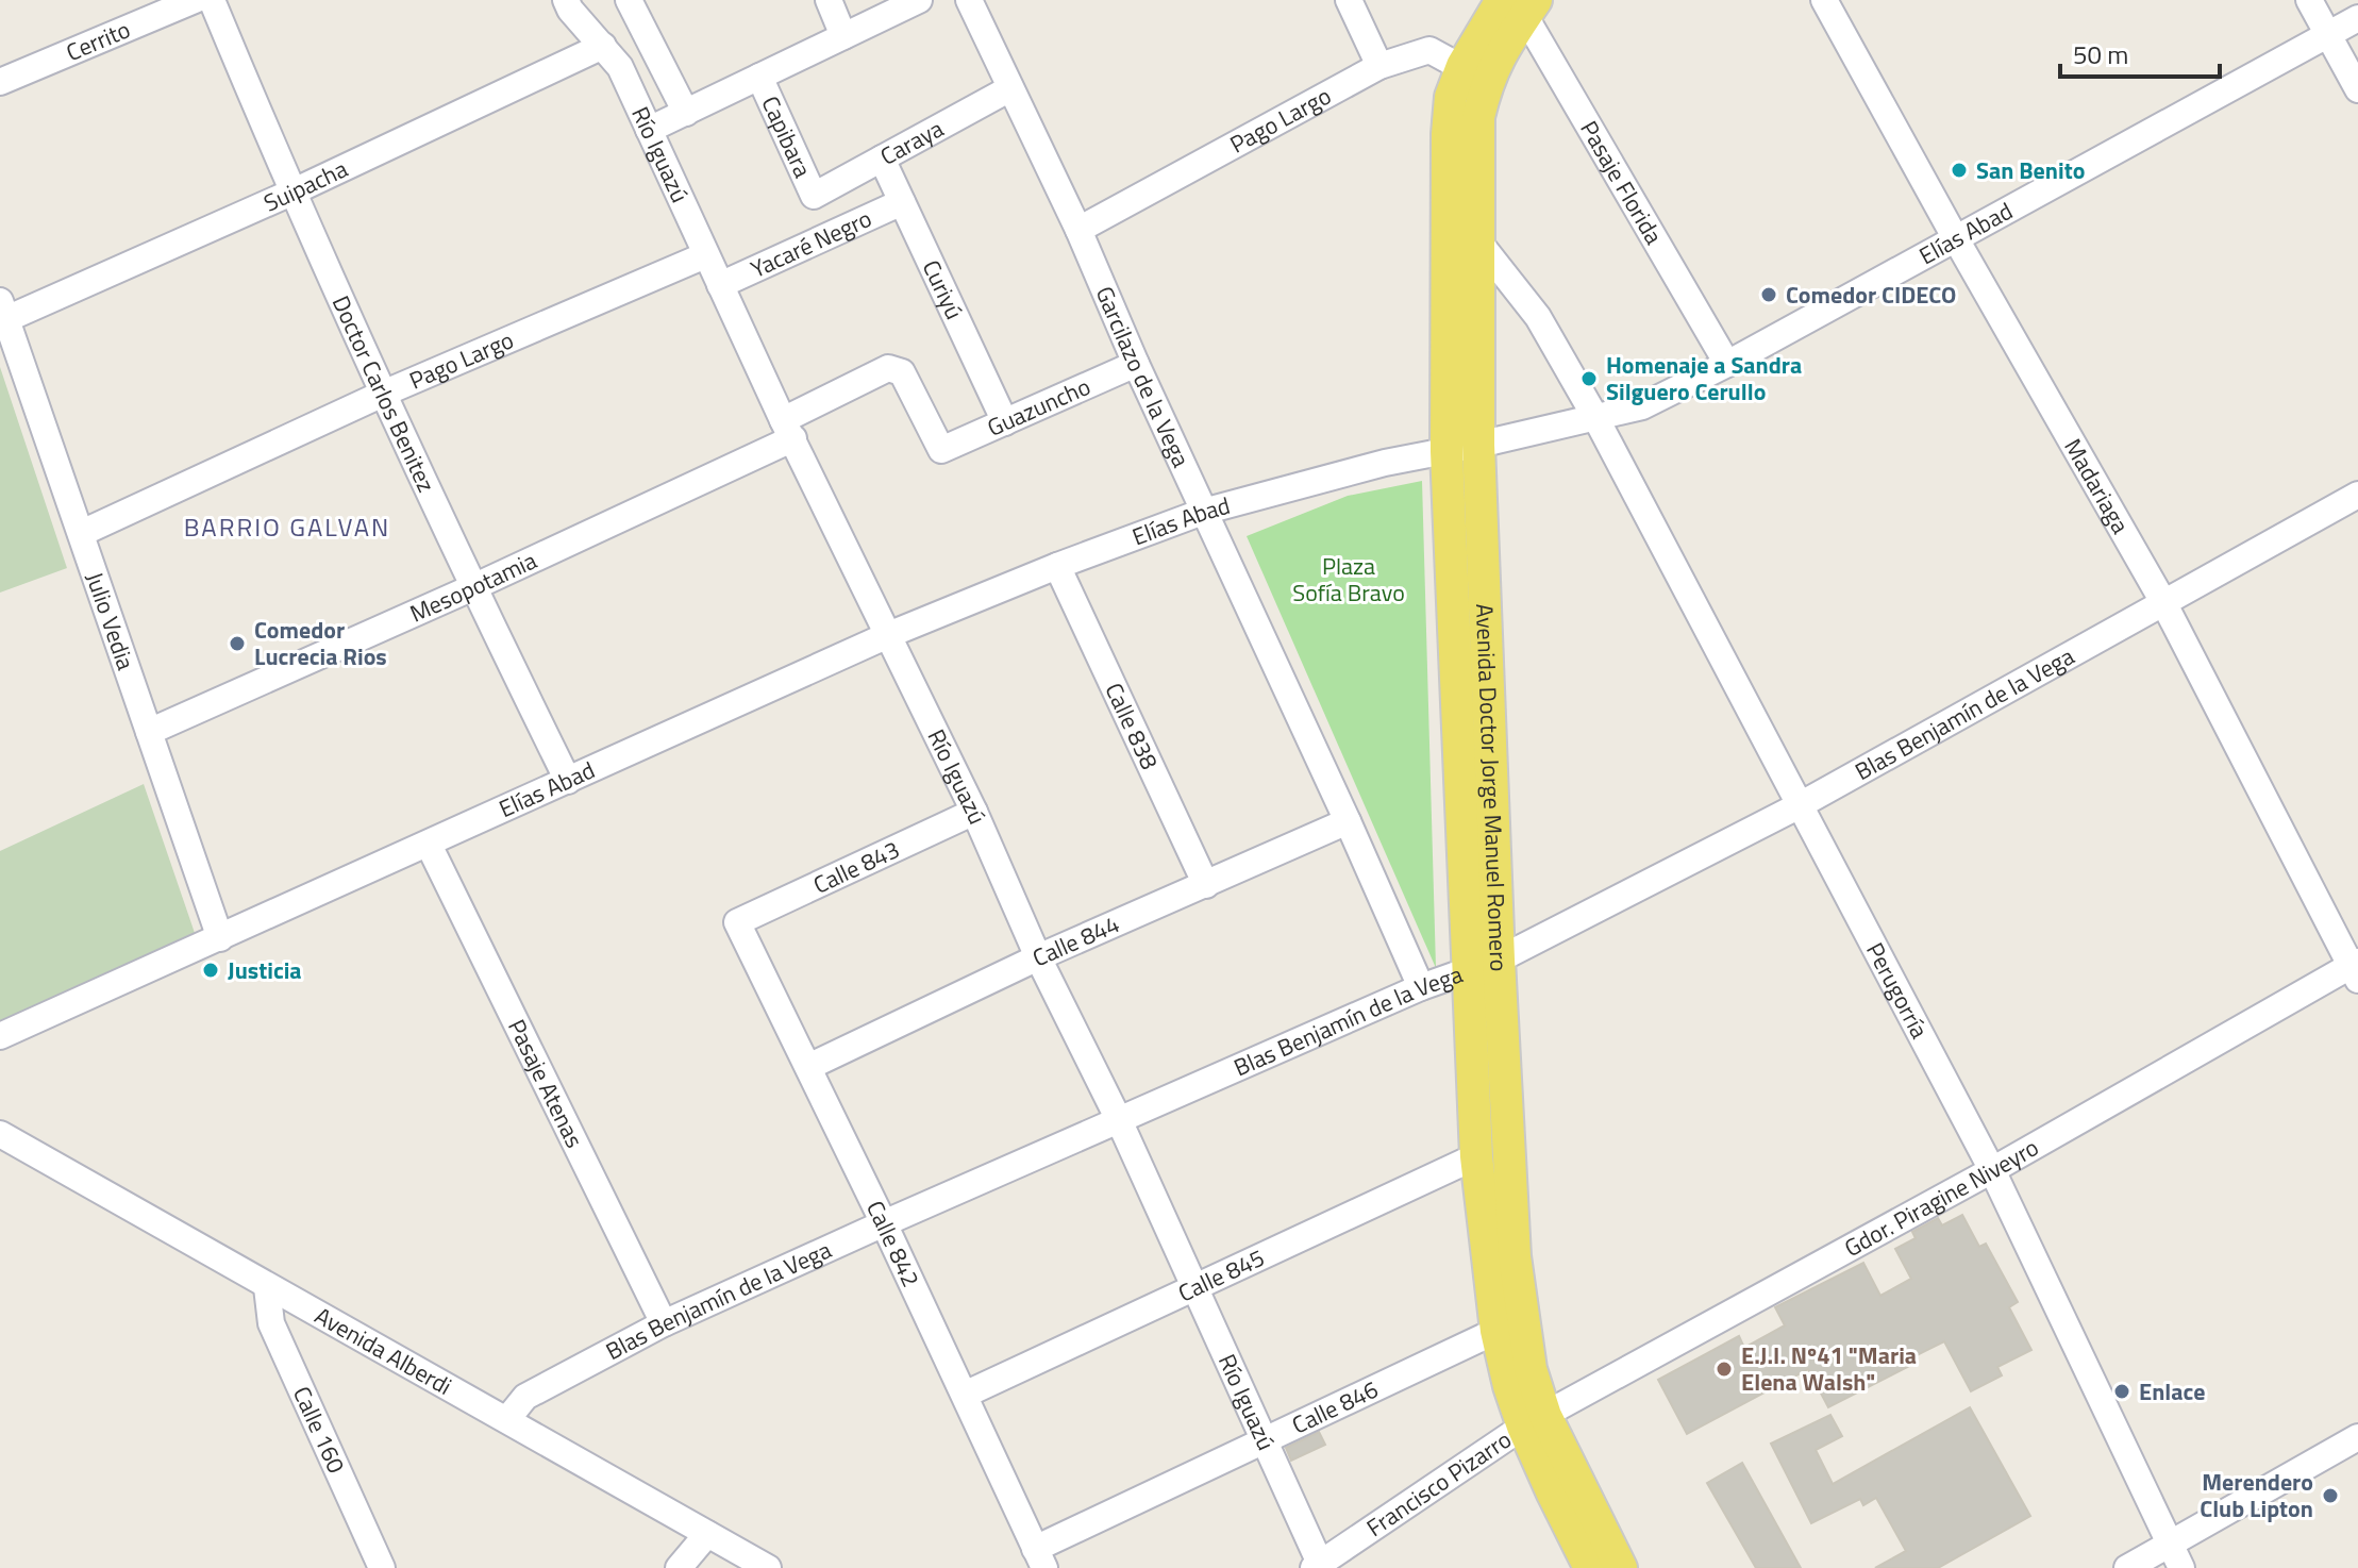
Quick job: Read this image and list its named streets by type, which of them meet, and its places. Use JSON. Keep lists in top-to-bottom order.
{
  "streets": {
    "main road": ["Avenida Doctor Jorge Manuel Romero"],
    "street": [
      "Cerrito",
      "Pago Largo",
      "Capibara",
      "Caraya",
      "Río Iguazú",
      "Pasaje Florida",
      "Suipacha",
      "Elías Abad",
      "Yacaré Negro",
      "Curiyú",
      "Garcilazo de la Vega",
      "Doctor Carlos Benitez",
      "Guazuncho",
      "Madariaga",
      "Mesopotamia",
      "Julio Vedia",
      "Blas Benjamín de la Vega",
      "Calle 838",
      "Calle 843",
      "Calle 844",
      "Perugorría",
      "Pasaje Atenas",
      "Gdor. Piragine Niveyro",
      "Calle 842",
      "Calle 845",
      "Avenida Alberdi",
      "Calle 846",
      "Calle 160",
      "Francisco Pizarro"
    ]
  },
  "crossings": [
    ["Pago Largo", "Río Iguazú"],
    ["Pago Largo", "Garcilazo de la Vega"],
    ["Pago Largo", "Doctor Carlos Benitez"],
    ["Pago Largo", "Julio Vedia"],
    ["Pago Largo", "Avenida Doctor Jorge Manuel Romero"],
    ["Capibara", "Caraya"],
    ["Caraya", "Curiyú"],
    ["Caraya", "Garcilazo de la Vega"],
    ["Río Iguazú", "Suipacha"],
    ["Río Iguazú", "Elías Abad"],
    ["Río Iguazú", "Yacaré Negro"],
    ["Río Iguazú", "Mesopotamia"],
    ["Río Iguazú", "Blas Benjamín de la Vega"],
    ["Río Iguazú", "Calle 843"],
    ["Río Iguazú", "Calle 844"],
    ["Río Iguazú", "Calle 845"],
    ["Río Iguazú", "Calle 846"],
    ["Río Iguazú", "Francisco Pizarro"],
    ["Pasaje Florida", "Elías Abad"],
    ["Pasaje Florida", "Avenida Doctor Jorge Manuel Romero"],
    ["Suipacha", "Doctor Carlos Benitez"],
    ["Suipacha", "Julio Vedia"],
    ["Elías Abad", "Garcilazo de la Vega"],
    ["Elías Abad", "Doctor Carlos Benitez"],
    ["Elías Abad", "Madariaga"],
    ["Elías Abad", "Julio Vedia"],
    ["Elías Abad", "Calle 838"],
    ["Elías Abad", "Avenida Doctor Jorge Manuel Romero"],
    ["Elías Abad", "Perugorría"],
    ["Elías Abad", "Pasaje Atenas"],
    ["Yacaré Negro", "Curiyú"],
    ["Curiyú", "Guazuncho"],
    ["Garcilazo de la Vega", "Guazuncho"],
    ["Garcilazo de la Vega", "Blas Benjamín de la Vega"],
    ["Garcilazo de la Vega", "Calle 844"],
    ["Doctor Carlos Benitez", "Mesopotamia"],
    ["Guazuncho", "Mesopotamia"],
    ["Madariaga", "Blas Benjamín de la Vega"],
    ["Madariaga", "Gdor. Piragine Niveyro"],
    ["Mesopotamia", "Julio Vedia"],
    ["Blas Benjamín de la Vega", "Avenida Doctor Jorge Manuel Romero"],
    ["Blas Benjamín de la Vega", "Perugorría"],
    ["Blas Benjamín de la Vega", "Pasaje Atenas"],
    ["Blas Benjamín de la Vega", "Calle 842"],
    ["Blas Benjamín de la Vega", "Avenida Alberdi"],
    ["Calle 838", "Calle 844"],
    ["Avenida Doctor Jorge Manuel Romero", "Perugorría"],
    ["Avenida Doctor Jorge Manuel Romero", "Gdor. Piragine Niveyro"],
    ["Avenida Doctor Jorge Manuel Romero", "Calle 845"],
    ["Avenida Doctor Jorge Manuel Romero", "Calle 846"],
    ["Avenida Doctor Jorge Manuel Romero", "Francisco Pizarro"],
    ["Calle 843", "Calle 842"],
    ["Calle 844", "Calle 842"],
    ["Perugorría", "Gdor. Piragine Niveyro"],
    ["Gdor. Piragine Niveyro", "Francisco Pizarro"],
    ["Calle 842", "Calle 845"],
    ["Calle 842", "Calle 846"],
    ["Avenida Alberdi", "Calle 160"]
  ],
  "districts": ["BARRIO GALVAN"],
  "parks": ["Plaza Sofía Bravo"],
  "places": [
    "San Benito",
    "Comedor CIDECO",
    "Homenaje a Sandra Silguero Cerullo",
    "Comedor Lucrecia Rios",
    "Justicia",
    "E.J.I. Nº41 \"Maria Elena Walsh\"",
    "Enlace",
    "Merendero Club Lipton"
  ],
  "scale_bar": "50 m"
}
